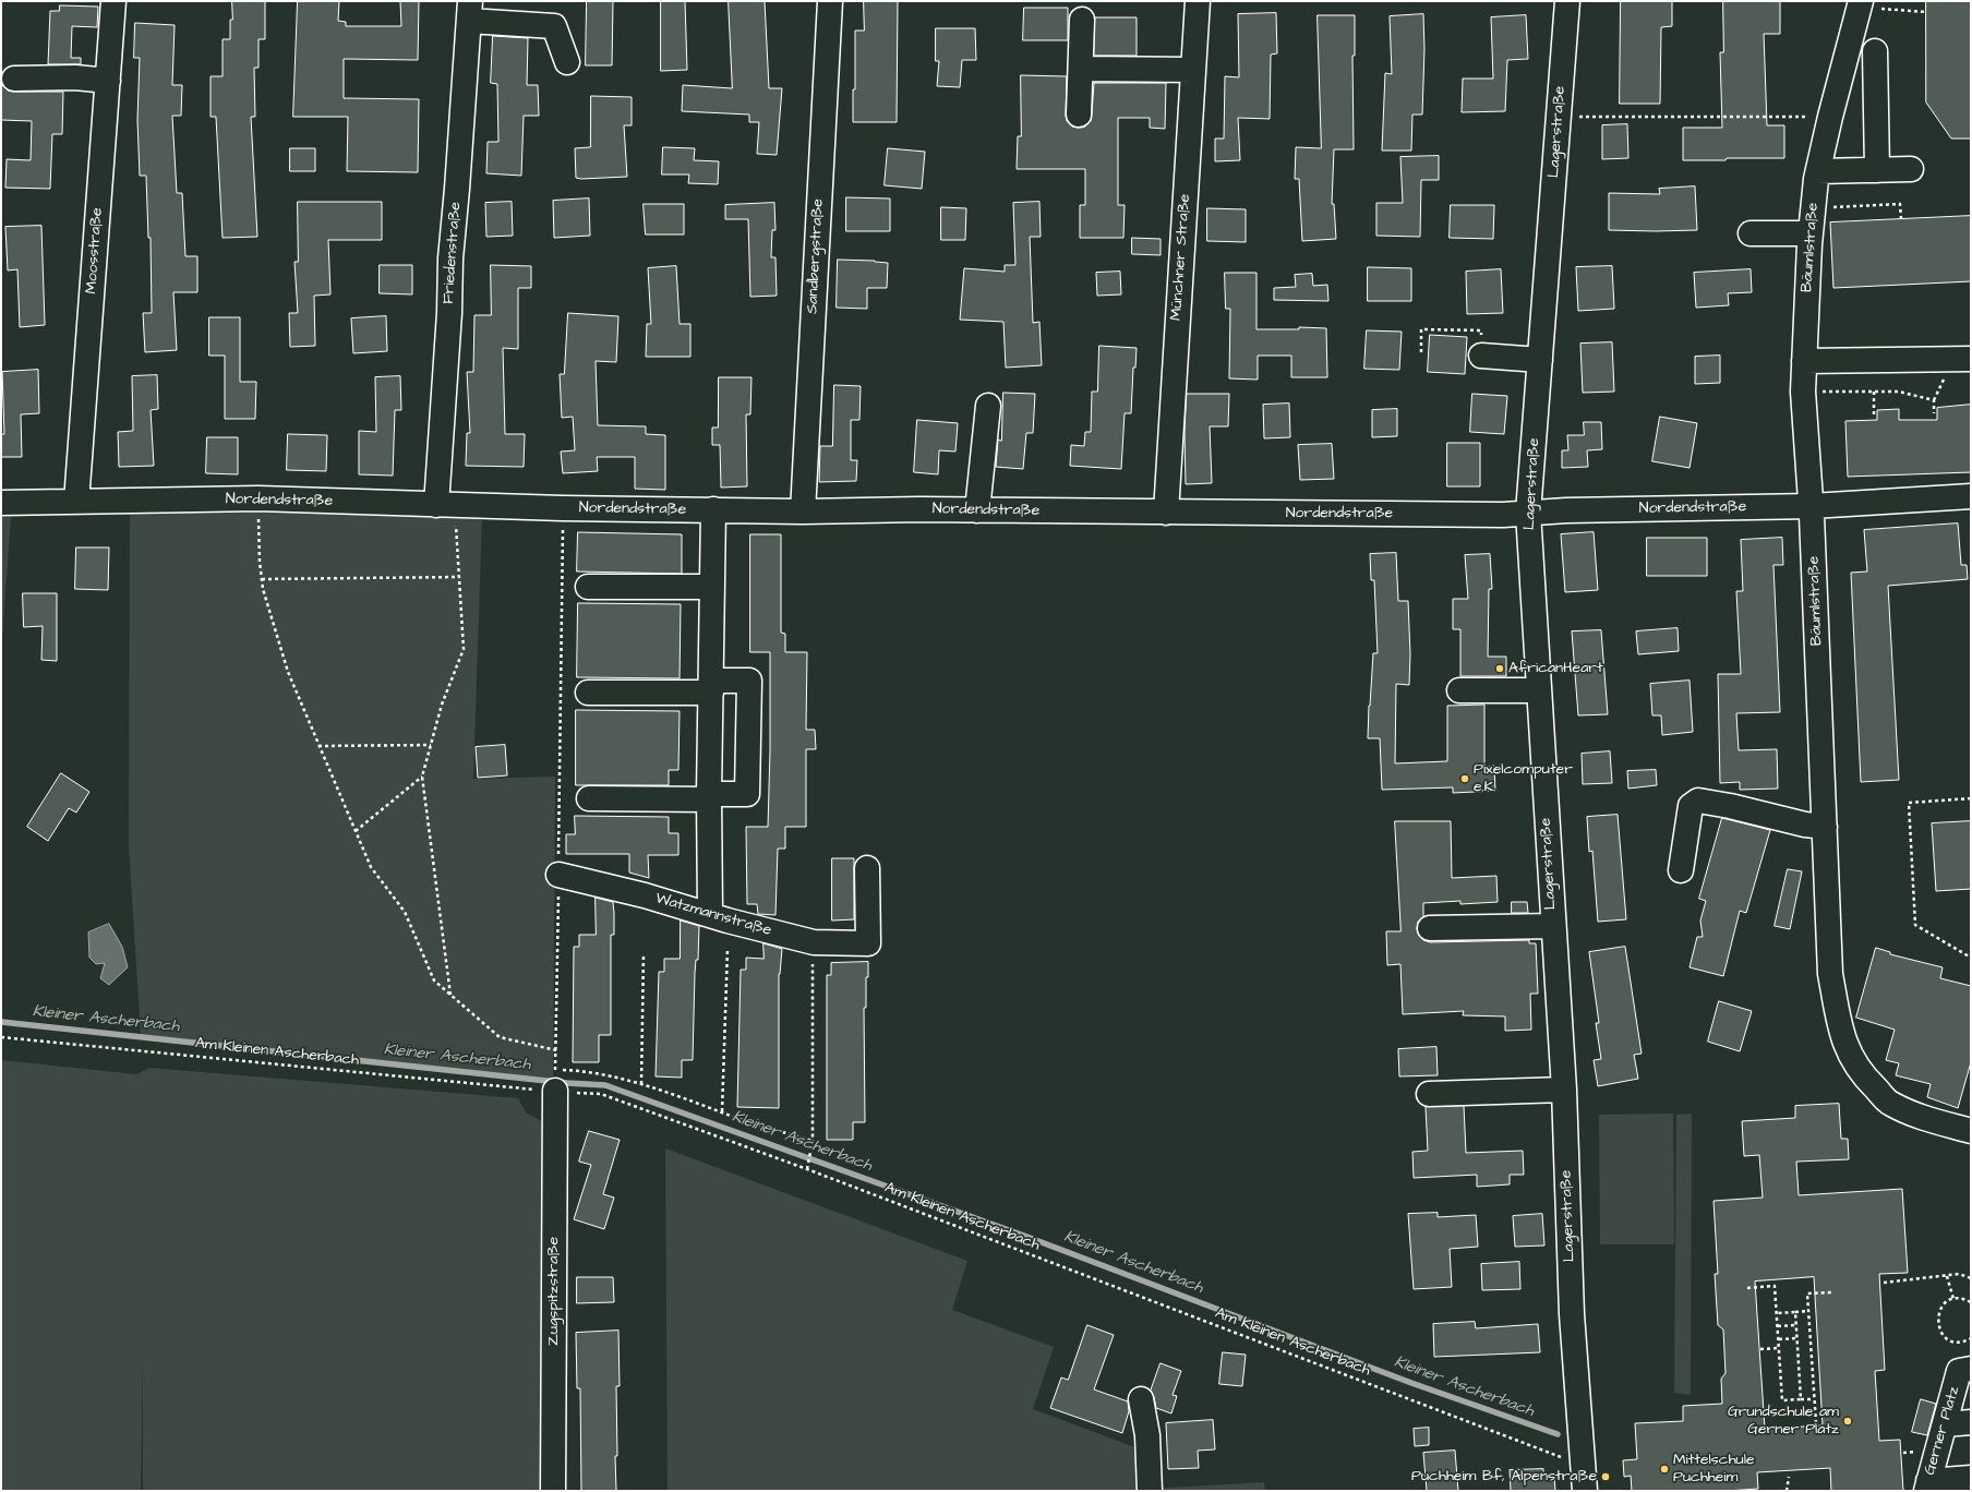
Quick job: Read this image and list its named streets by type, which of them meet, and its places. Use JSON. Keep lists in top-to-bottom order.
{
  "streets": {
    "street": [
      "Lagerstraße",
      "Bäumlstraße",
      "Moosstraße",
      "Friedenstraße",
      "Sandbergstraße",
      "Münchner Straße",
      "Nordendstraße",
      "Watzmannstraße",
      "Zugspitzstraße",
      "Gerner Platz"
    ],
    "path": ["Am Kleinen Ascherbach"]
  },
  "crossings": [
    ["Lagerstraße", "Nordendstraße"],
    ["Lagerstraße", "Am Kleinen Ascherbach"],
    ["Bäumlstraße", "Nordendstraße"],
    ["Moosstraße", "Nordendstraße"],
    ["Friedenstraße", "Nordendstraße"],
    ["Sandbergstraße", "Nordendstraße"],
    ["Münchner Straße", "Nordendstraße"],
    ["Am Kleinen Ascherbach", "Zugspitzstraße"]
  ],
  "water": ["Kleiner Ascherbach"],
  "places": [
    "AfricanHeart",
    "Pixelcomputer e.K.",
    "Grundschule am Gerner Platz",
    "Mittelschule Puchheim",
    "Puchheim Bf, Alpenstraße"
  ]
}
